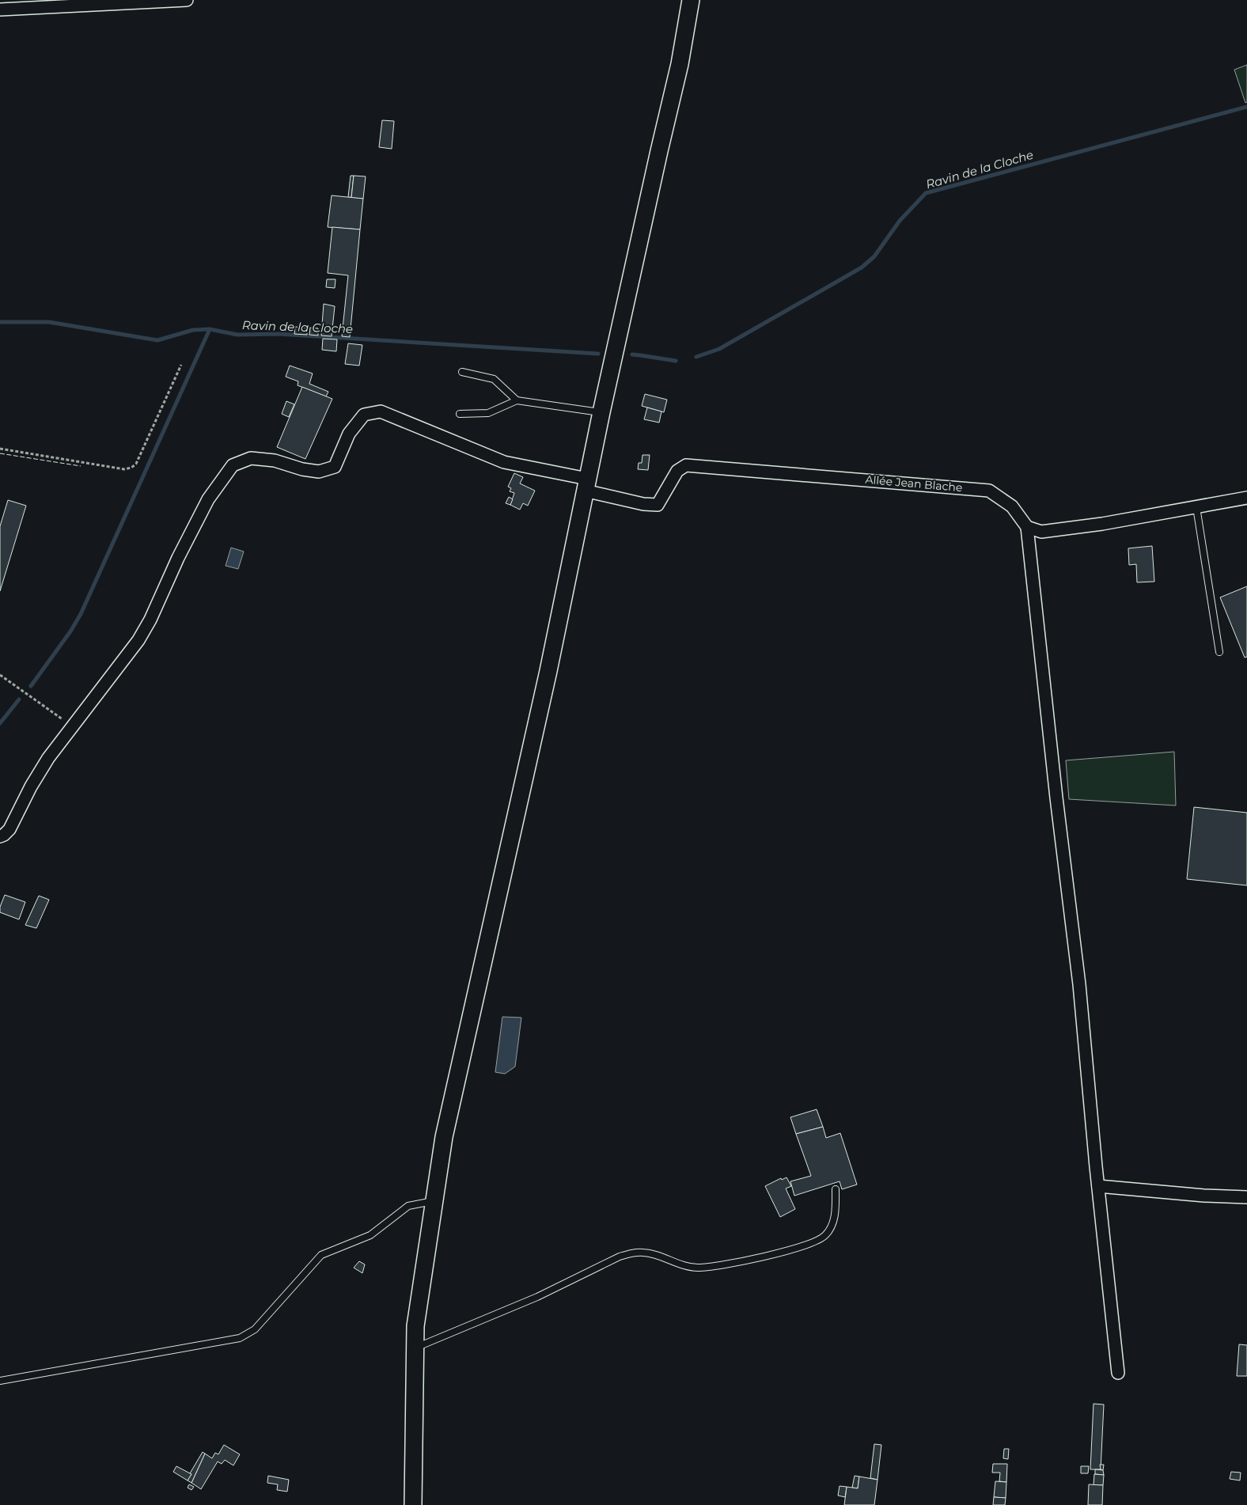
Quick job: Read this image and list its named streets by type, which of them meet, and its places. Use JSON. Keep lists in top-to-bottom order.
{
  "streets": {
    "street": ["Allée Jean Blache"]
  },
  "water": ["Ravin de la Cloche"]
}
